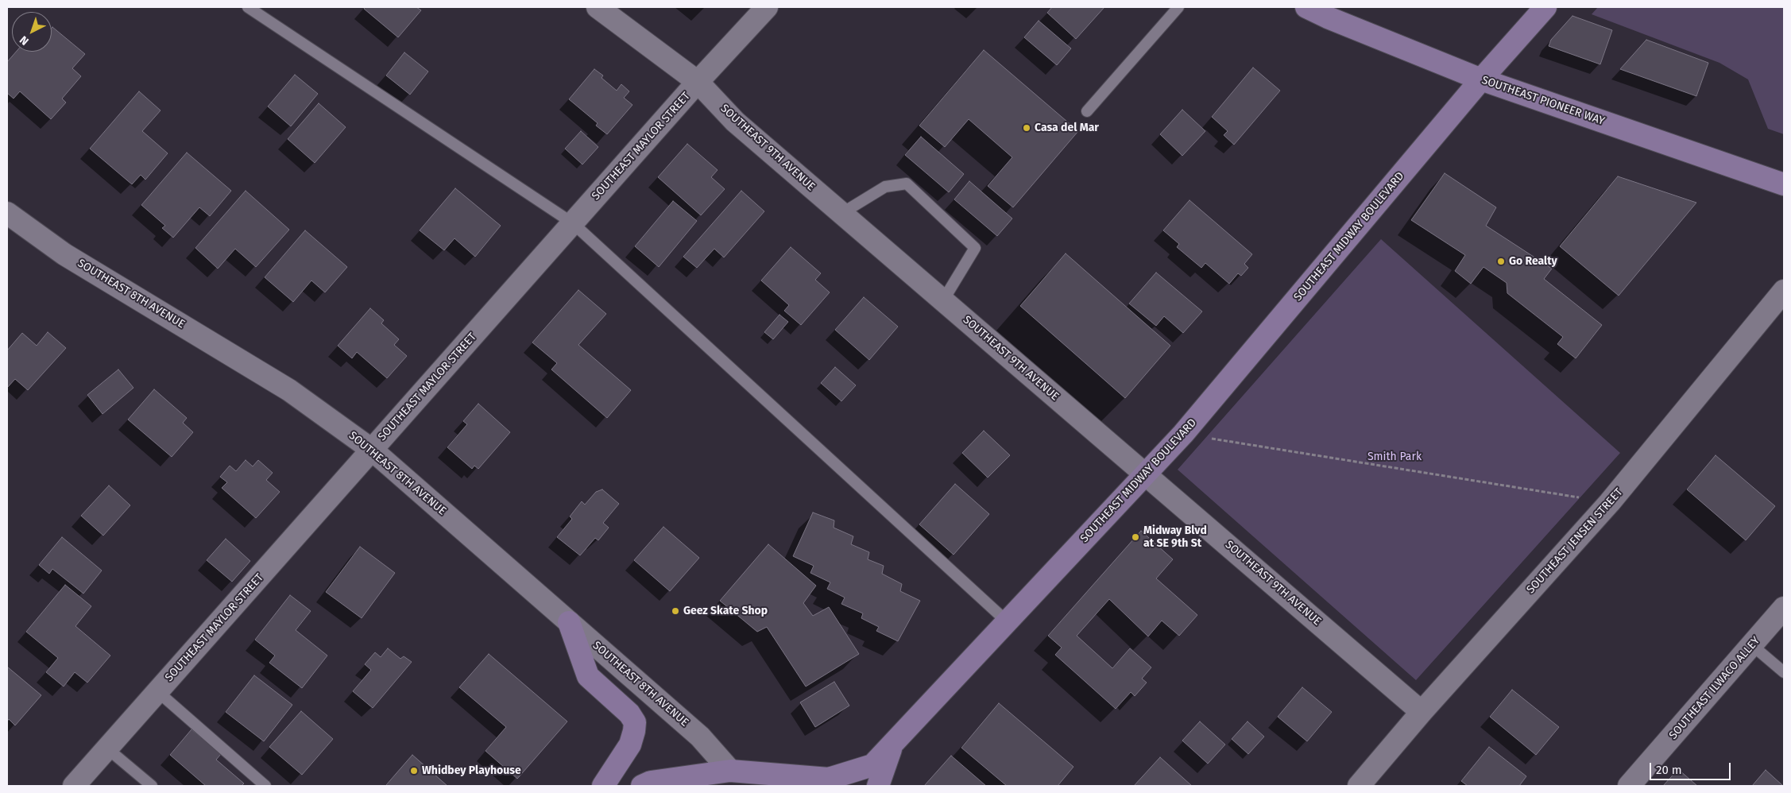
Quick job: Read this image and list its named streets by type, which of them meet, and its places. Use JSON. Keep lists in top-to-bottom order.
{
  "streets": {
    "street": [
      "SOUTHEAST PIONEER WAY",
      "SOUTHEAST MAYLOR STREET",
      "SOUTHEAST 9TH AVENUE",
      "SOUTHEAST MIDWAY BOULEVARD",
      "SOUTHEAST 8TH AVENUE",
      "SOUTHEAST JENSEN STREET",
      "SOUTHEAST ILWACO ALLEY"
    ]
  },
  "crossings": [
    ["SOUTHEAST PIONEER WAY", "SOUTHEAST MIDWAY BOULEVARD"],
    ["SOUTHEAST MAYLOR STREET", "SOUTHEAST 9TH AVENUE"],
    ["SOUTHEAST MAYLOR STREET", "SOUTHEAST 8TH AVENUE"],
    ["SOUTHEAST 9TH AVENUE", "SOUTHEAST MIDWAY BOULEVARD"],
    ["SOUTHEAST 9TH AVENUE", "SOUTHEAST JENSEN STREET"],
    ["SOUTHEAST MIDWAY BOULEVARD", "SOUTHEAST 8TH AVENUE"]
  ],
  "parks": ["Smith Park"],
  "places": [
    "Casa del Mar",
    "Go Realty",
    "Midway Blvd at SE 9th St",
    "Geez Skate Shop",
    "Whidbey Playhouse"
  ],
  "scale_bar": "20 m",
  "north": "bottom left"
}
